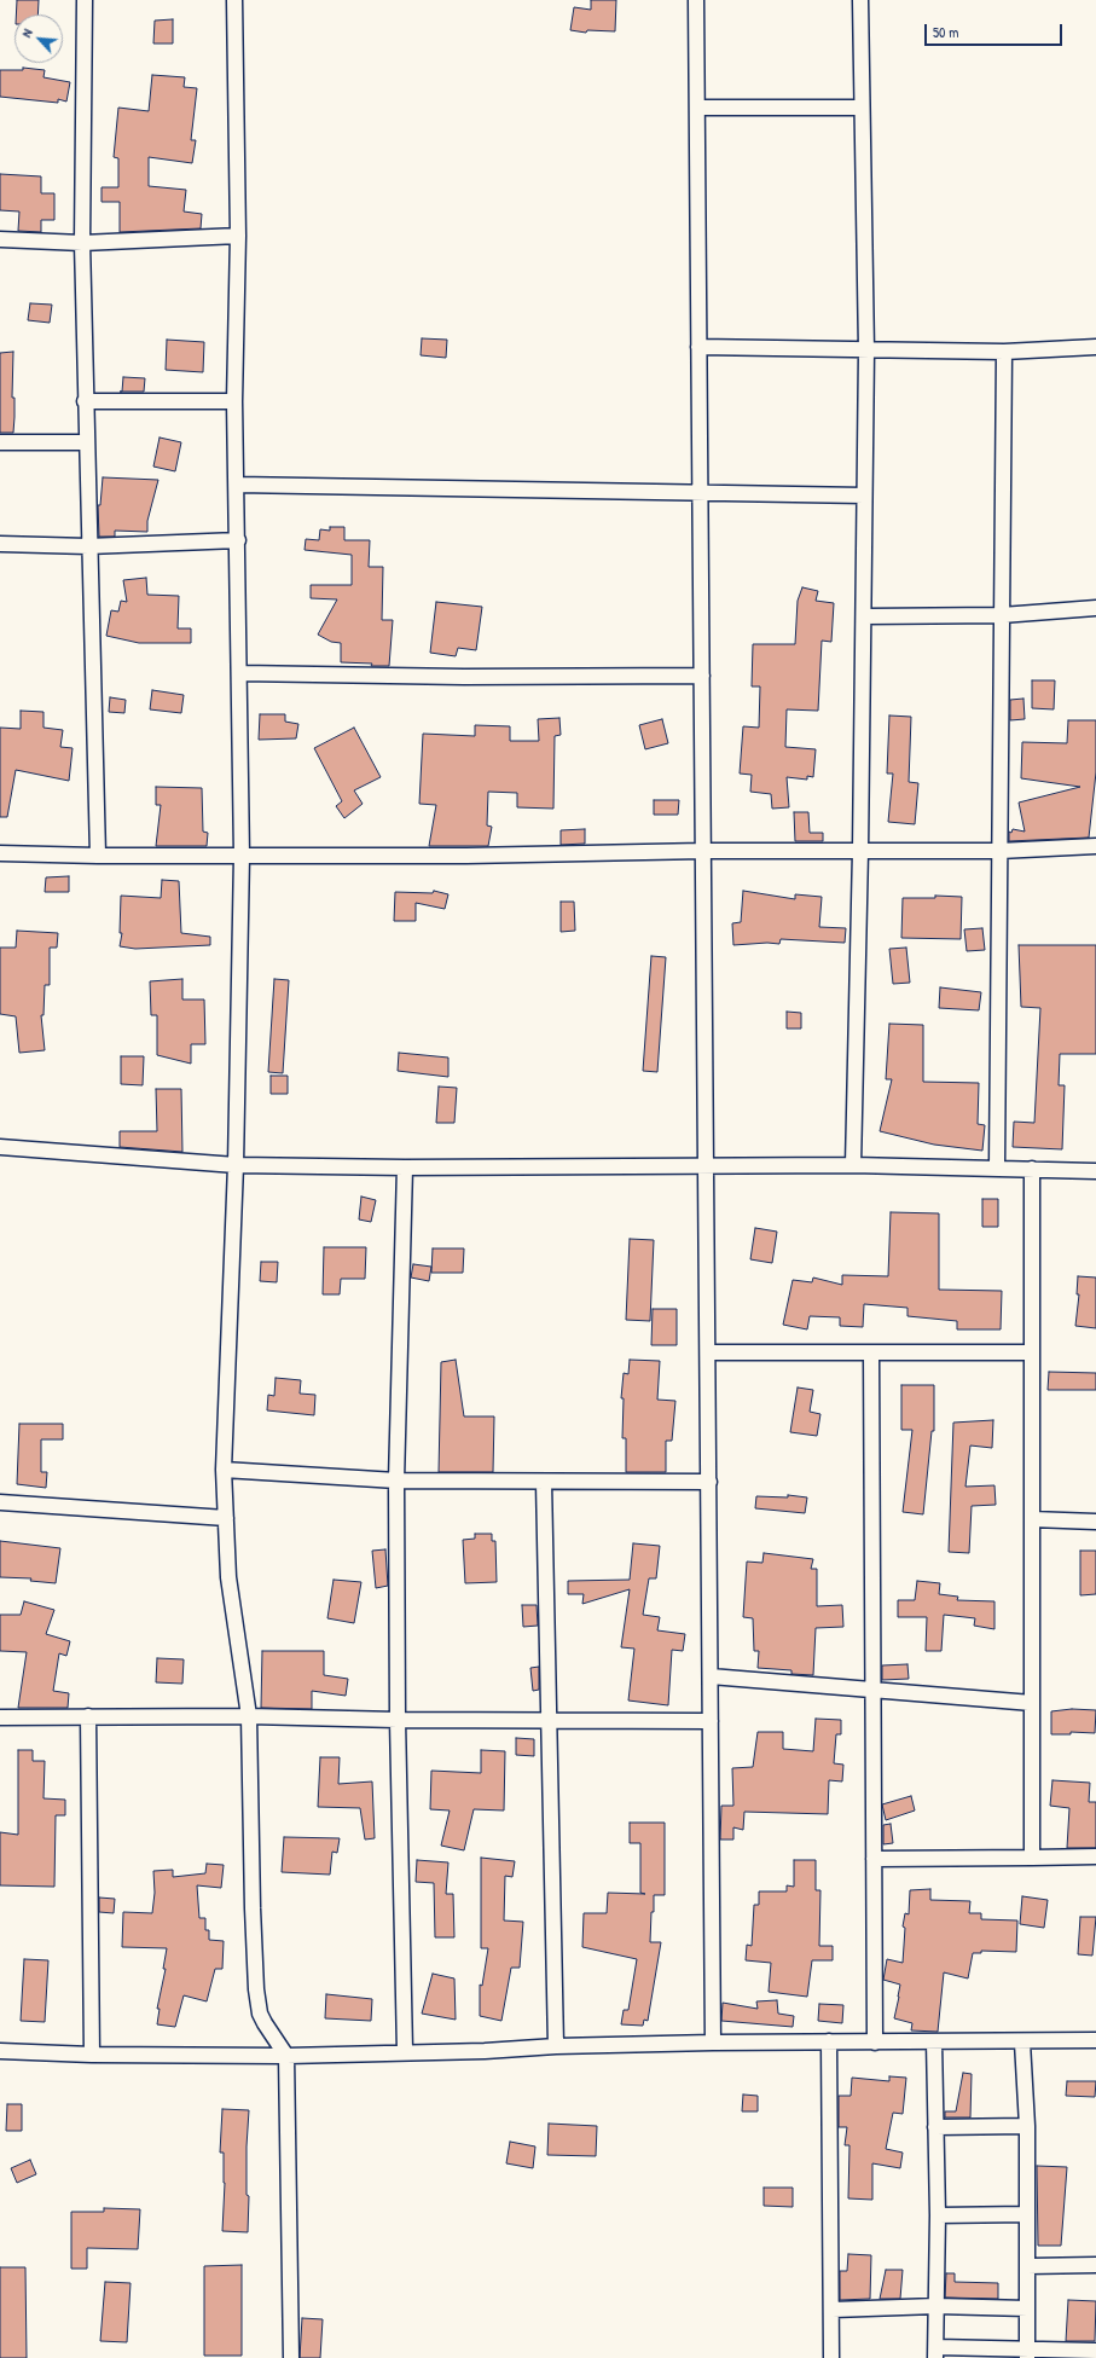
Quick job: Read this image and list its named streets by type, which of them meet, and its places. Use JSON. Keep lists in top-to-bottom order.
{
  "scale_bar": "50 m",
  "north": "top left"
}
